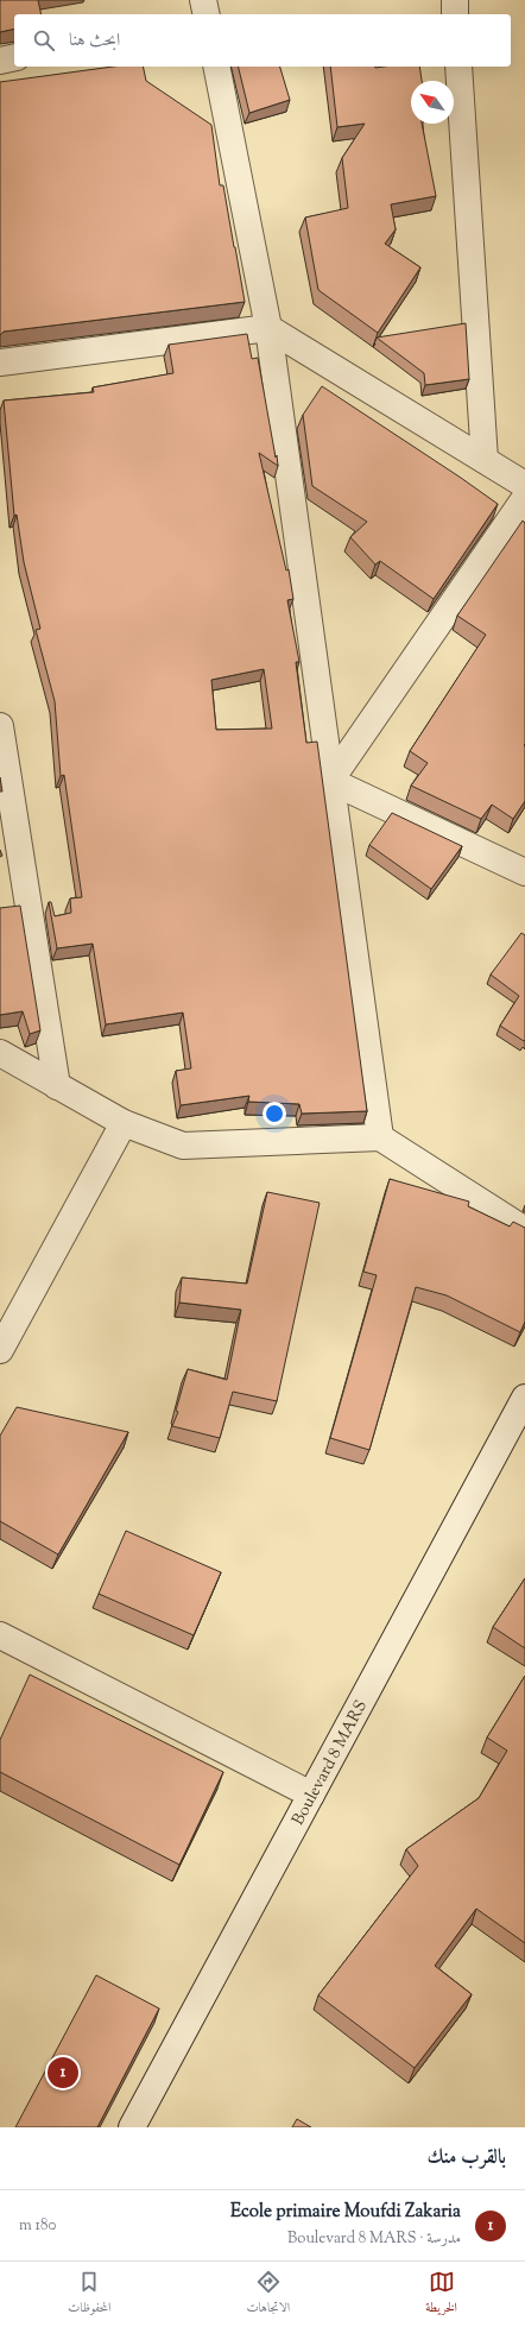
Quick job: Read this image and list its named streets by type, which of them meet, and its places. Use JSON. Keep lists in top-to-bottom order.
{
  "streets": {
    "street": ["Boulevard 8 MARS"]
  },
  "north": "top left",
  "page": {
    "search": "ابحث هنا",
    "pins": "1",
    "heading": "بالقرب منك",
    "list": [
      {
        "mark": "1",
        "name": "Ecole primaire Moufdi Zakaria",
        "note": "مدرسة · Boulevard 8 MARS",
        "value": "180 m"
      }
    ],
    "nav": ["الخريطة", "الاتجاهات", "المحفوظات"]
  }
}
